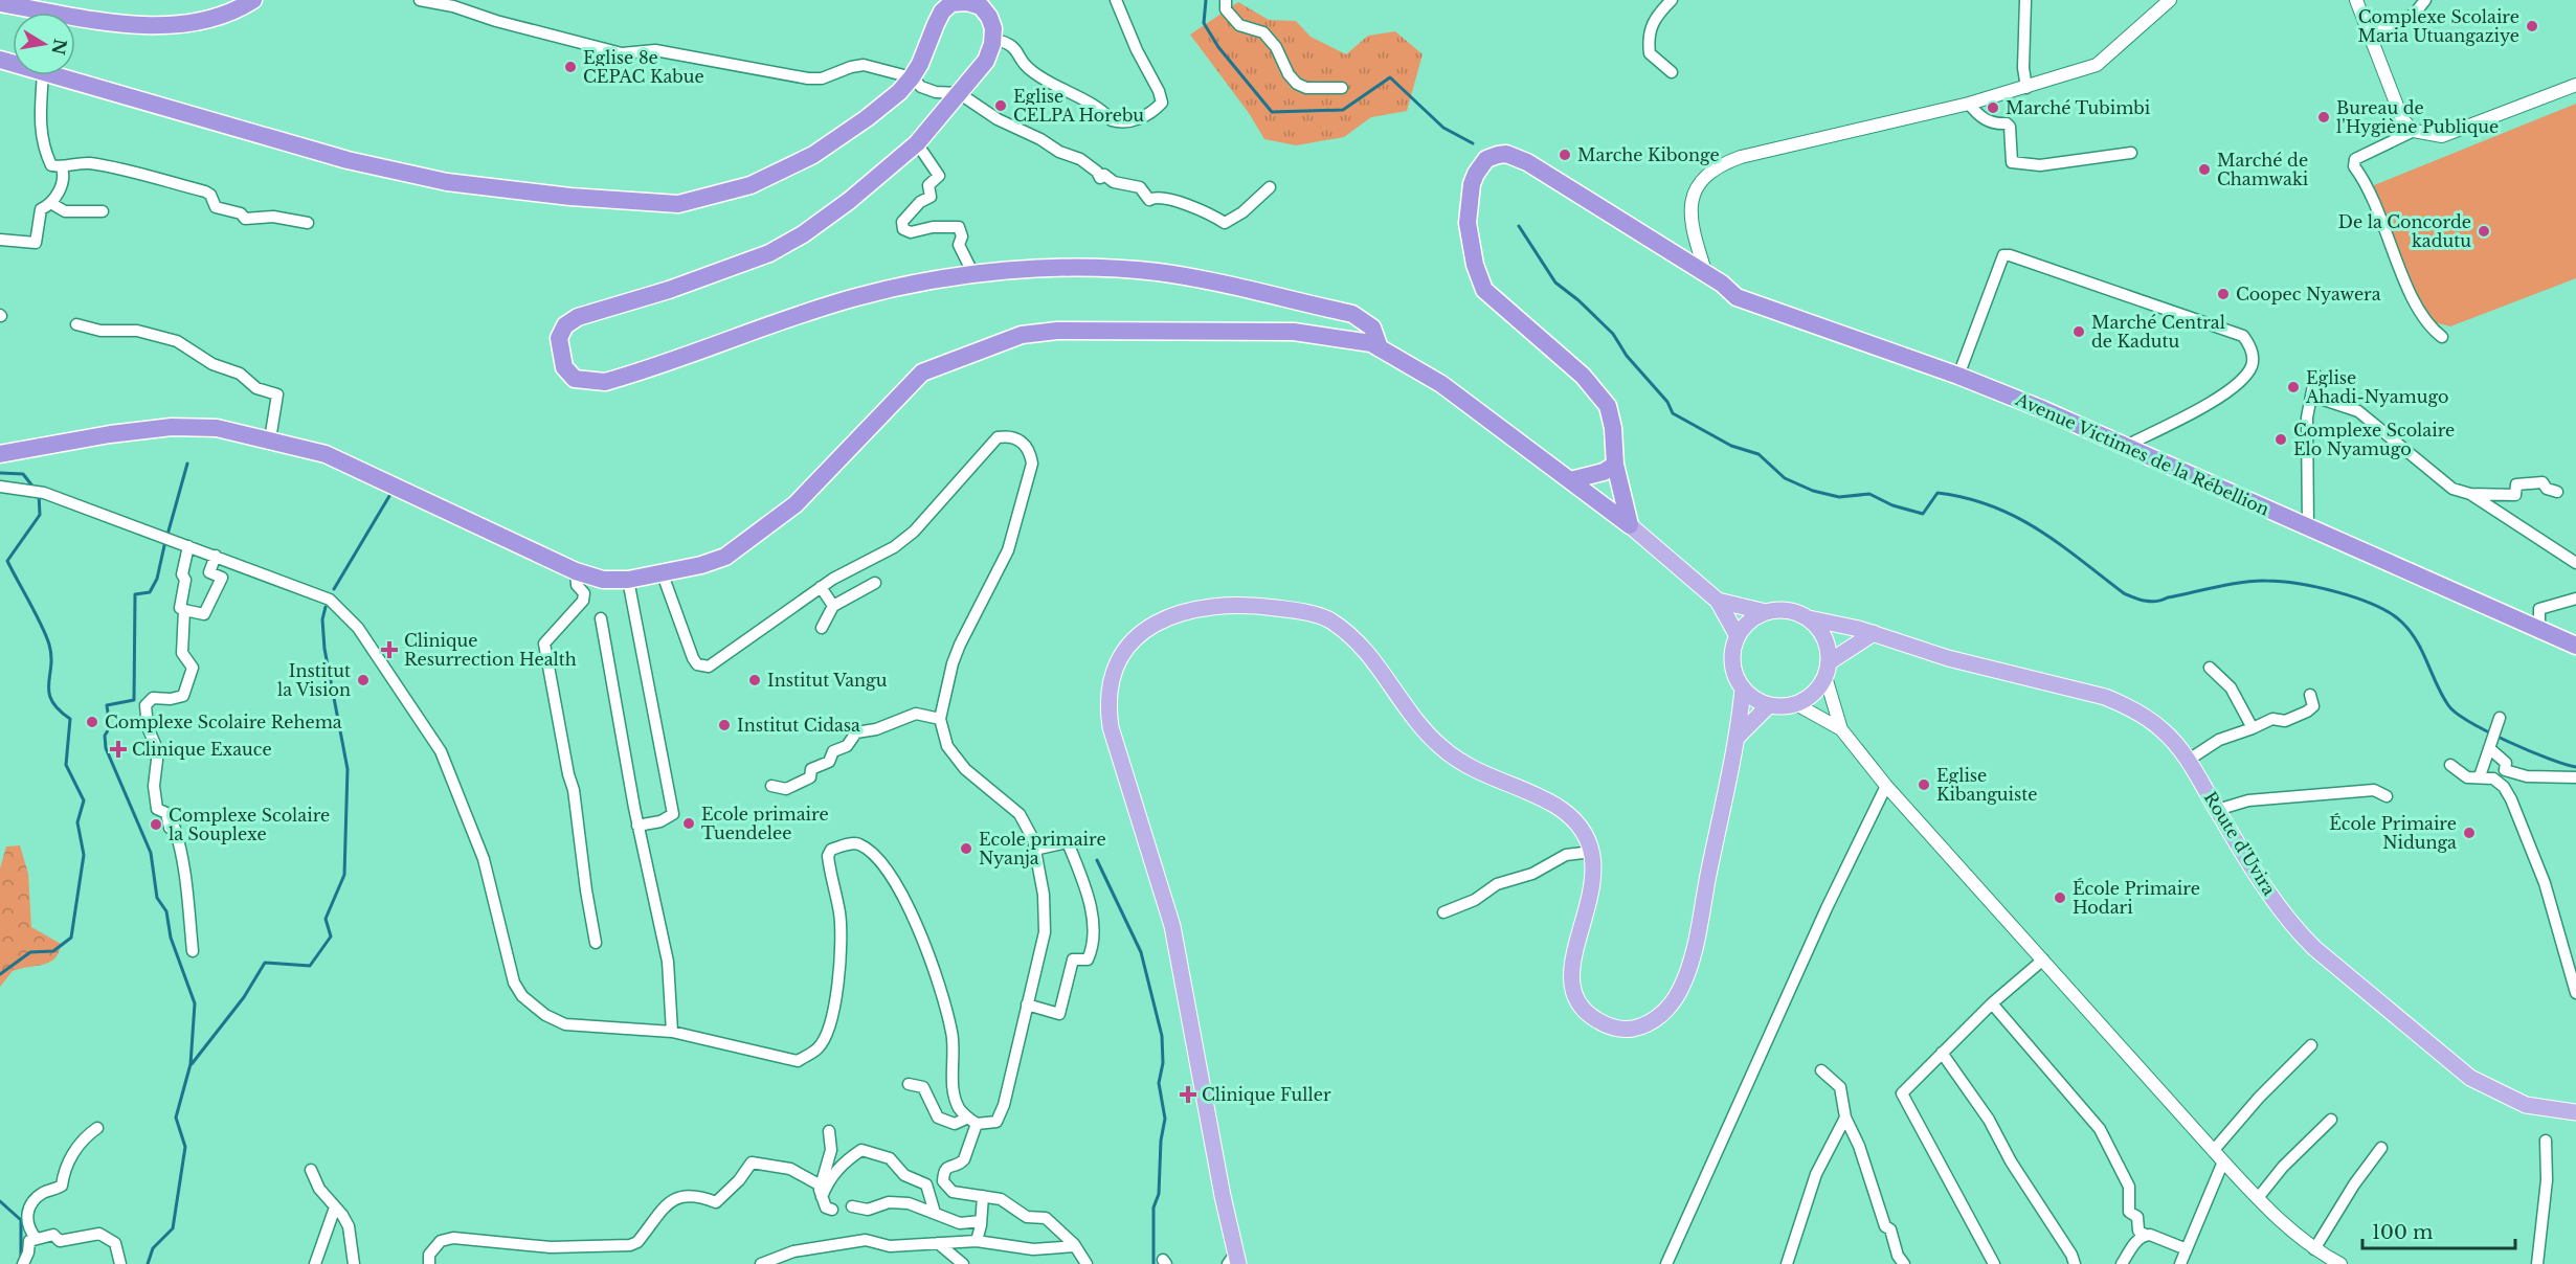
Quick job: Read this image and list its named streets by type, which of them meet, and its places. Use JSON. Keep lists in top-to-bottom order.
{
  "streets": {
    "highway": ["Avenue Victimes de la Rébellion"],
    "main road": ["Route d'Uvira"]
  },
  "places": {
    "other": [
      "Complexe Scolaire Maria Utuangaziye",
      "Eglise 8e CEPAC Kabue",
      "Eglise CELPA Horebu",
      "Marché Tubimbi",
      "Bureau de l'Hygiène Publique",
      "Marche Kibonge",
      "Marché de Chamwaki",
      "De la Concorde kadutu",
      "Coopec Nyawera",
      "Marché Central de Kadutu",
      "Eglise Ahadi-Nyamugo",
      "Complexe Scolaire Elo Nyamugo",
      "Institut la Vision",
      "Institut Vangu",
      "Complexe Scolaire Rehema",
      "Institut Cidasa",
      "Eglise Kibanguiste",
      "Ecole primaire Tuendelee",
      "Complexe Scolaire la Souplexe",
      "École Primaire Nidunga",
      "Ecole primaire Nyanja",
      "École Primaire Hodari"
    ],
    "health": ["Clinique Resurrection Health", "Clinique Exauce", "Clinique Fuller"]
  },
  "scale_bar": "100 m",
  "north": "right"
}
